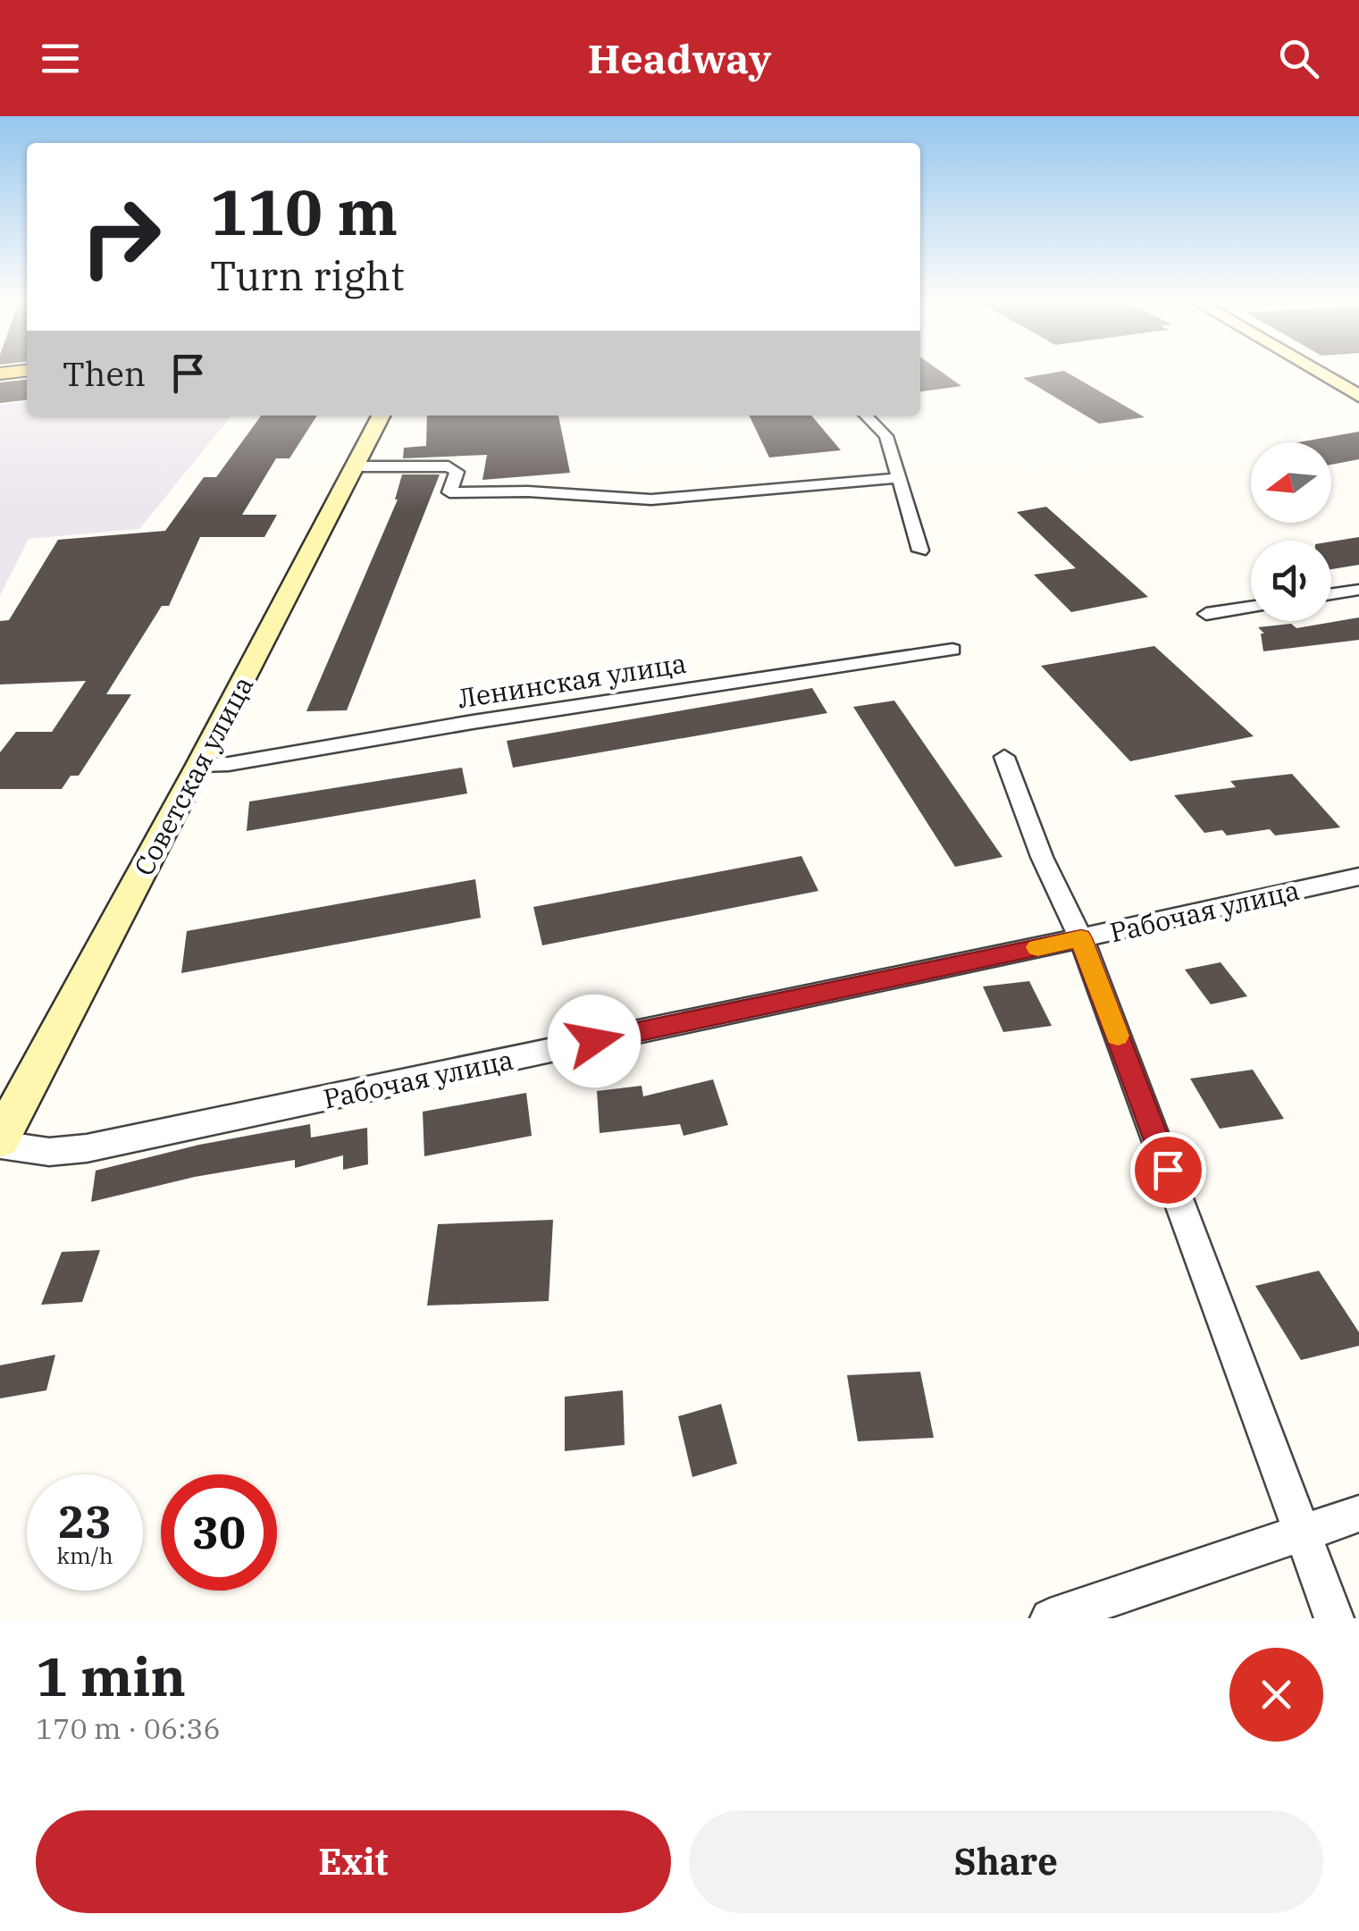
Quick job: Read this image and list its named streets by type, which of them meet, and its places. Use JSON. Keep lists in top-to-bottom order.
{
  "streets": {
    "main road": ["Советская улица"],
    "street": ["Ленинская улица", "Рабочая улица"]
  },
  "crossings": [
    ["Ленинская улица", "Советская улица"],
    ["Советская улица", "Рабочая улица"]
  ],
  "north": "left",
  "page": {
    "header": "Headway",
    "turn": ["110 m", "Turn right"],
    "then": "Then",
    "speed": "23 km/h",
    "limit": "30",
    "heading": ["1 min", "170 m · 06:36"],
    "buttons": ["Exit", "Share"]
  }
}
